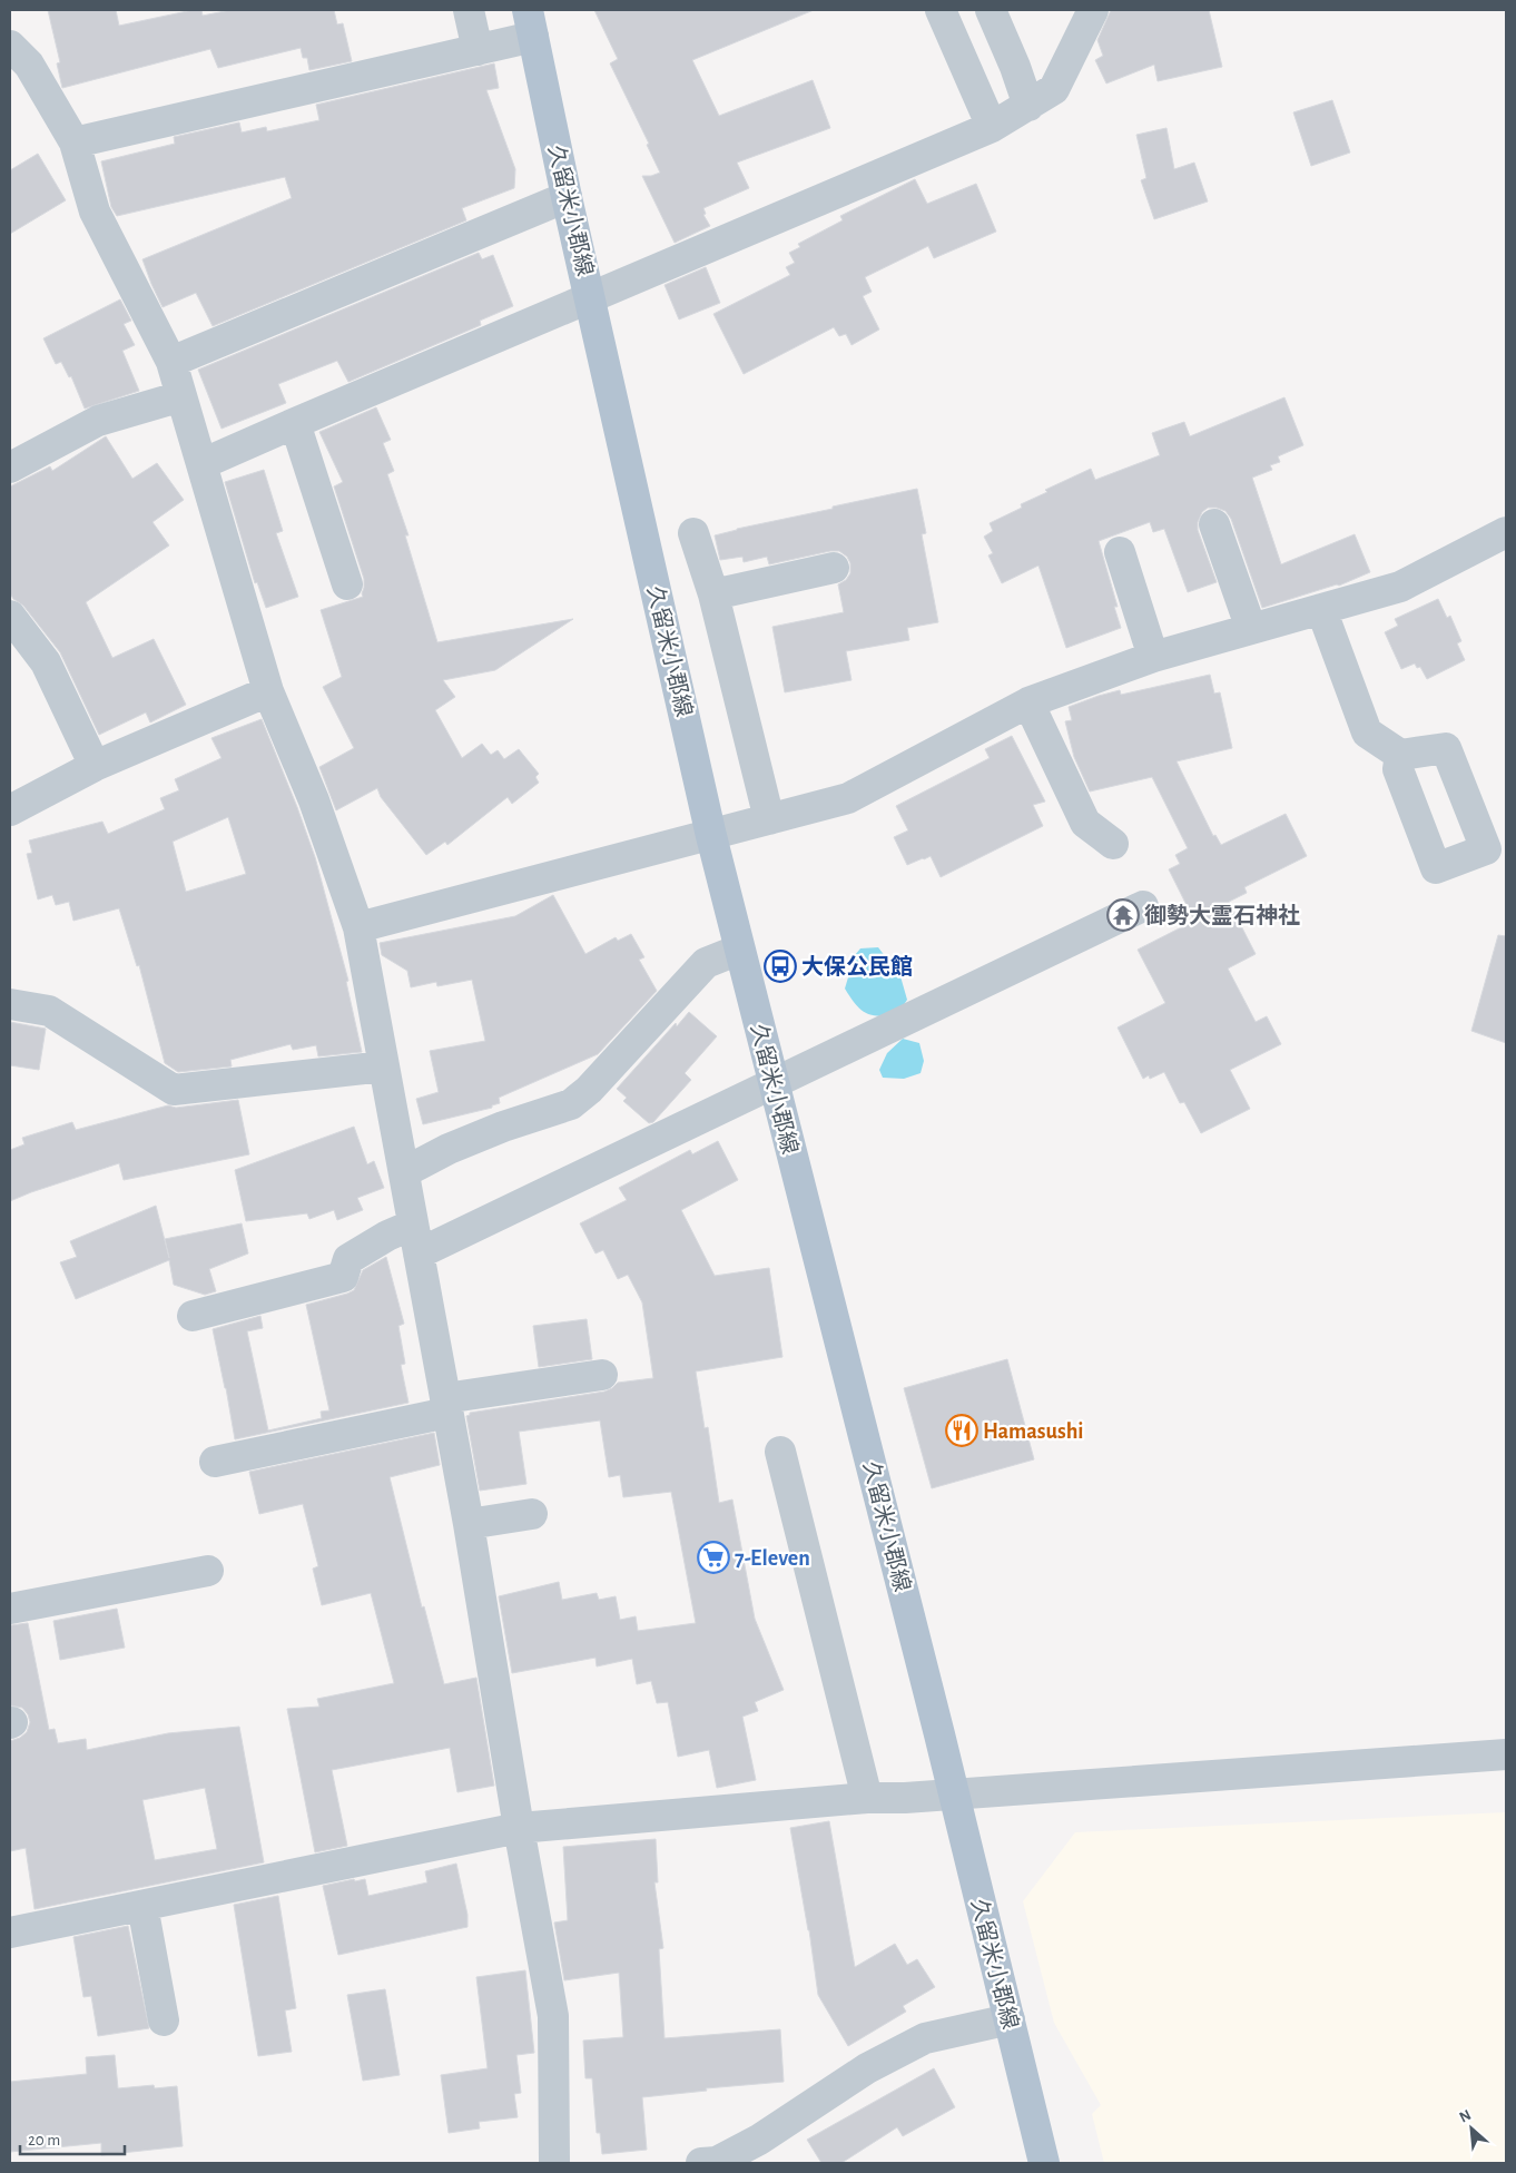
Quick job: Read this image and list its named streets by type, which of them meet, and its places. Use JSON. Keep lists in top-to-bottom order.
{
  "streets": {
    "main road": ["久留米小郡線"]
  },
  "places": {
    "temple": ["御勢大霊石神社"],
    "bus stop": ["大保公民館"],
    "restaurant": ["Hamasushi"],
    "supermarket": ["7-Eleven"]
  },
  "scale_bar": "20 m",
  "north": "top left"
}
